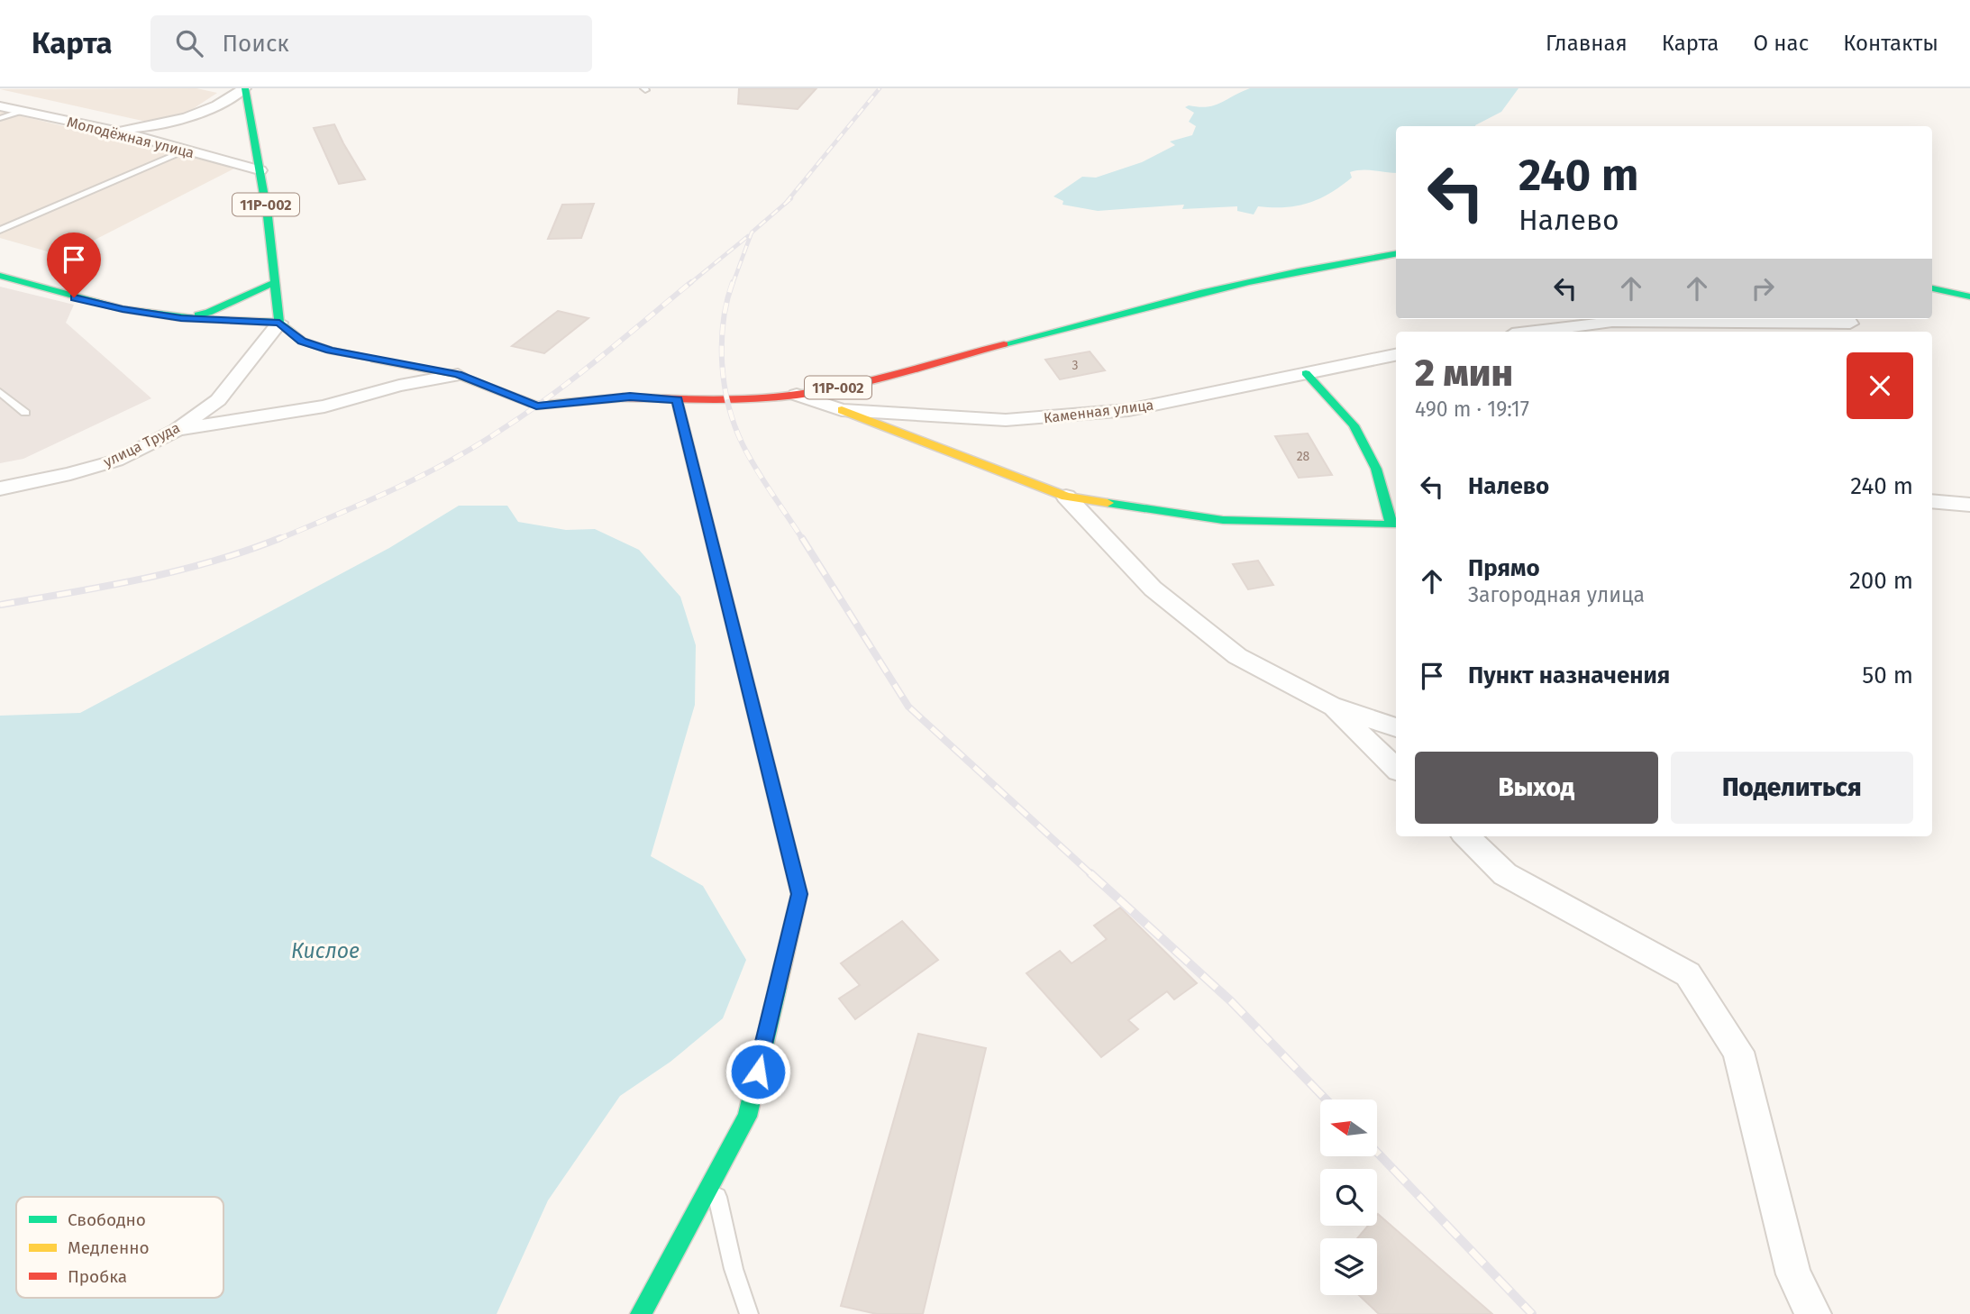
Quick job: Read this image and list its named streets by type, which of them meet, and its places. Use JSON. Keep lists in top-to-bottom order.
{
  "streets": {
    "main road": ["11Р-002"],
    "street": ["Молодёжная улица", "Каменная улица", "улица Труда"]
  },
  "crossings": [
    ["Молодёжная улица", "11Р-002"],
    ["11Р-002", "Каменная улица"],
    ["11Р-002", "улица Труда"]
  ],
  "water": ["Кислое"],
  "house_numbers": ["3", "28"],
  "legend": ["Свободно", "Медленно", "Пробка"],
  "north": "left",
  "page": {
    "header": "Карта",
    "search": "Поиск",
    "nav": [
      "Главная",
      "Карта",
      "О нас",
      "Контакты"
    ],
    "turn": ["240 m", "Налево"],
    "heading": ["2 мин", "490 m · 19:17"],
    "list": [
      {
        "name": "Налево",
        "value": "240 m"
      },
      {
        "name": "Прямо",
        "note": "Загородная улица",
        "value": "200 m"
      },
      {
        "name": "Пункт назначения",
        "value": "50 m"
      }
    ],
    "buttons": ["Выход", "Поделиться"]
  }
}
